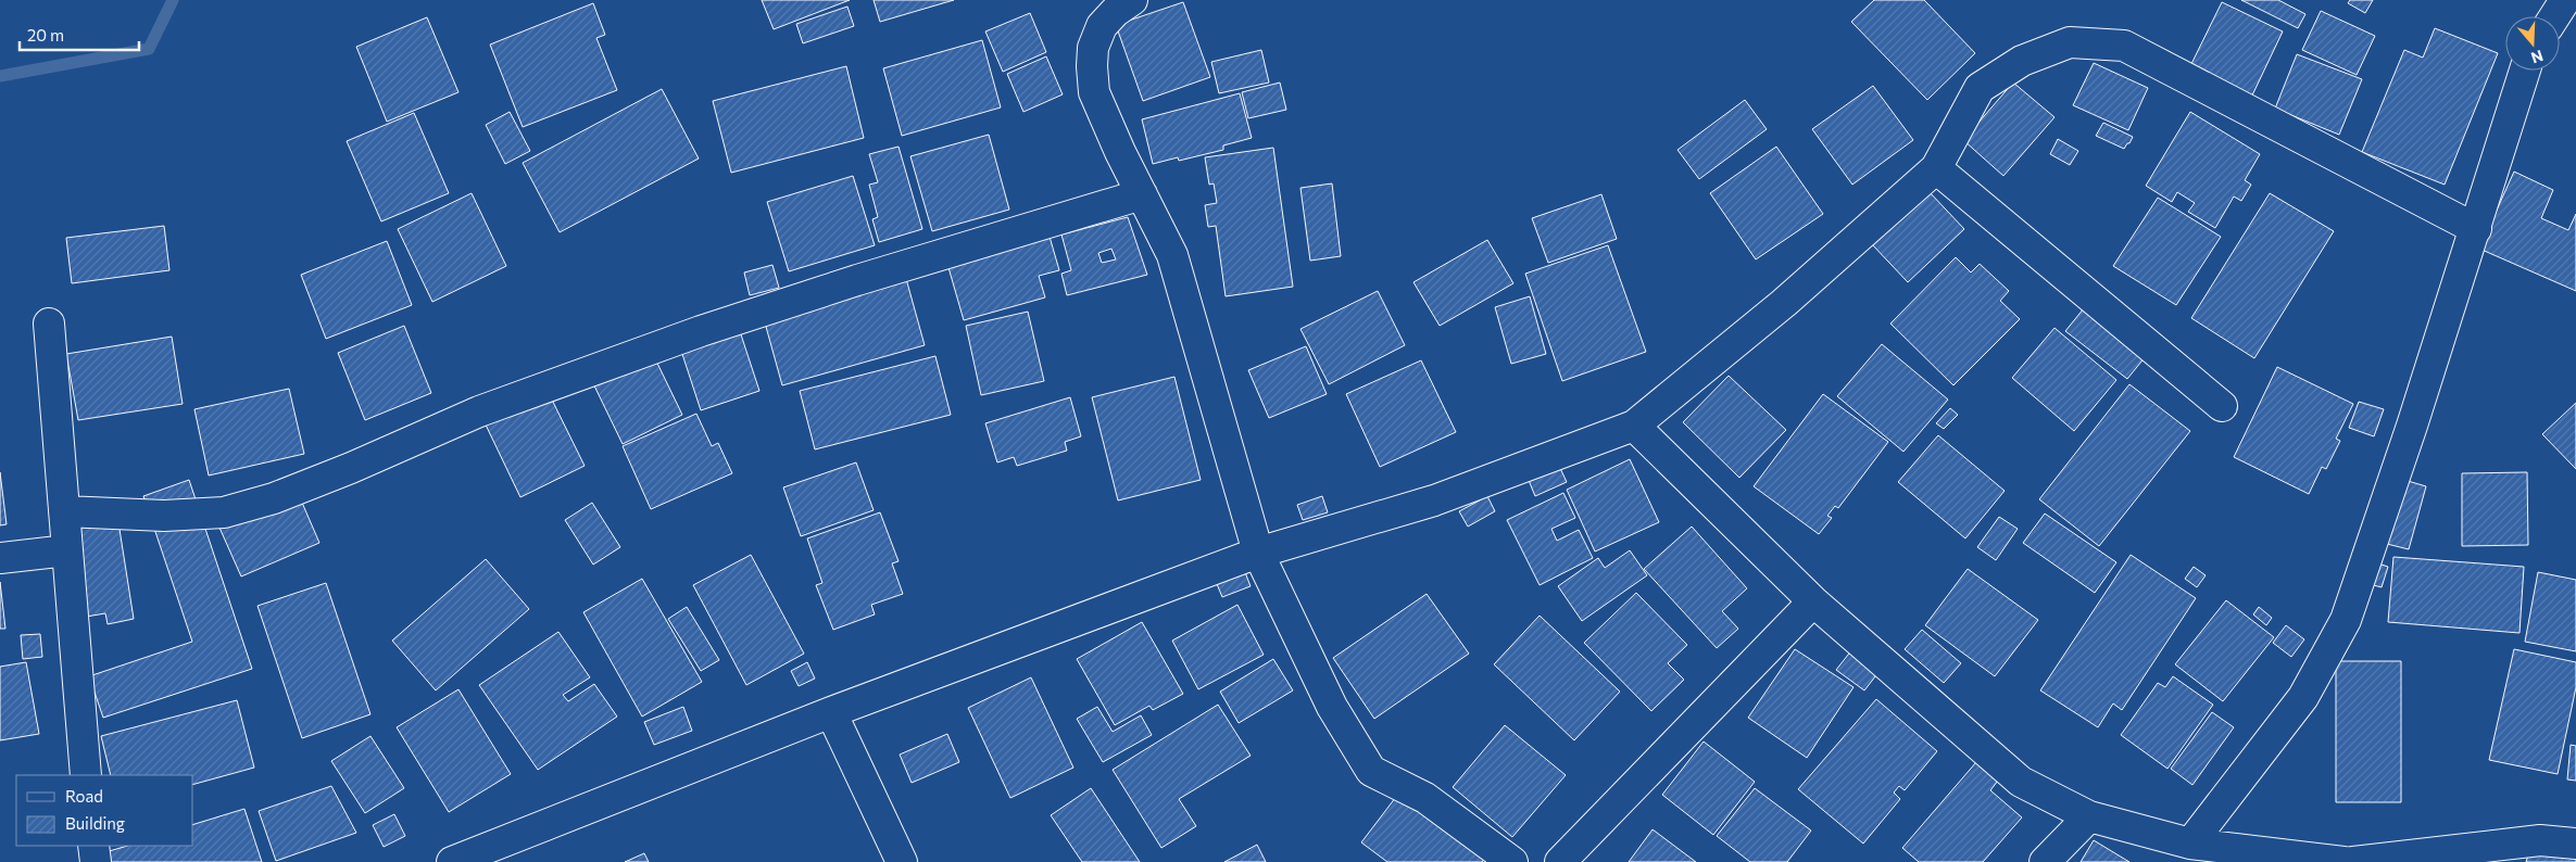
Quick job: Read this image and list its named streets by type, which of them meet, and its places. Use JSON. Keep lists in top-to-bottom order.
{
  "legend": ["Road", "Building"],
  "scale_bar": "20 m",
  "north": "bottom"
}
